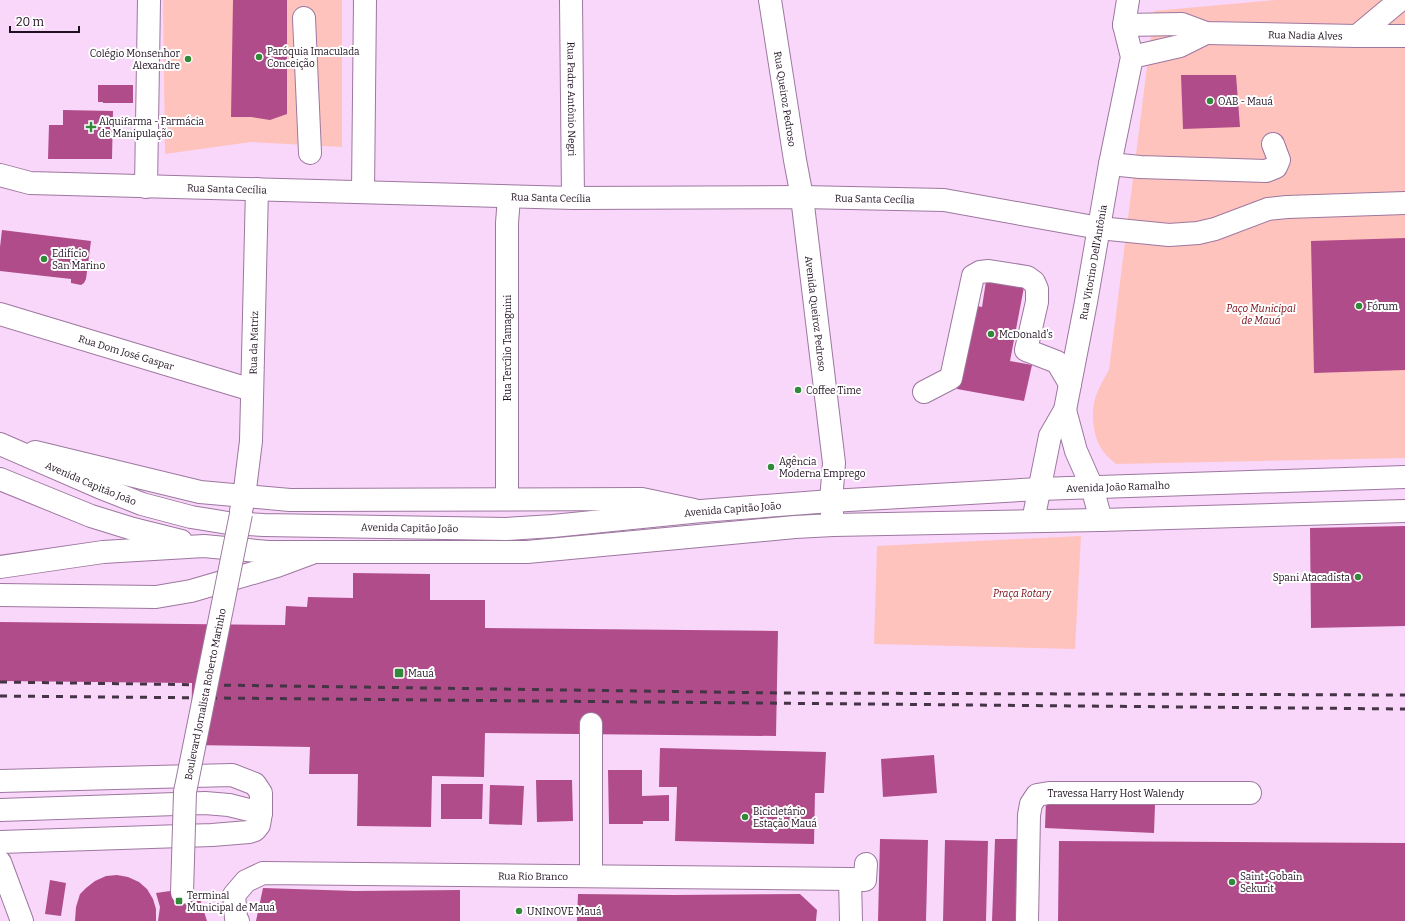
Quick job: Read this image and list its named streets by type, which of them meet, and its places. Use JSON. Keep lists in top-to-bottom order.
{
  "streets": {
    "main road": [
      "Rua Nadia Alves",
      "Rua Padre Antônio Negri",
      "Rua Queiroz Pedroso",
      "Rua Santa Cecília",
      "Rua Vitorino Dell'Antônia",
      "Avenida Queiroz Pedroso",
      "Rua da Matriz",
      "Rua Tercílio Tamagnini",
      "Rua Dom José Gaspar",
      "Avenida Capitão João",
      "Avenida João Ramalho",
      "Boulevard Jornalista Roberto Marinho",
      "Travessa Harry Host Walendy",
      "Rua Rio Branco"
    ]
  },
  "crossings": [
    ["Rua Nadia Alves", "Rua Vitorino Dell'Antônia"],
    ["Rua Padre Antônio Negri", "Rua Santa Cecília"],
    ["Rua Queiroz Pedroso", "Rua Santa Cecília"],
    ["Rua Queiroz Pedroso", "Avenida Queiroz Pedroso"],
    ["Rua Santa Cecília", "Rua Vitorino Dell'Antônia"],
    ["Rua Santa Cecília", "Avenida Queiroz Pedroso"],
    ["Rua Santa Cecília", "Rua da Matriz"],
    ["Rua Santa Cecília", "Rua Tercílio Tamagnini"],
    ["Rua Vitorino Dell'Antônia", "Avenida João Ramalho"],
    ["Avenida Queiroz Pedroso", "Avenida Capitão João"],
    ["Avenida Queiroz Pedroso", "Avenida João Ramalho"],
    ["Rua da Matriz", "Rua Dom José Gaspar"],
    ["Rua da Matriz", "Boulevard Jornalista Roberto Marinho"],
    ["Avenida Capitão João", "Avenida João Ramalho"]
  ],
  "parks": ["Paço Municipal de Mauá", "Praça Rotary"],
  "places": {
    "other": [
      "Paróquia Imaculada Conceição",
      "Colégio Monsenhor Alexandre",
      "OAB - Mauá",
      "Edifício San Marino",
      "Fórum",
      "McDonald's",
      "Coffee Time",
      "Agência Moderna Emprego",
      "Spani Atacadista",
      "Bicicletário Estação Mauá",
      "Saint-Gobain Sekurit",
      "UNINOVE Mauá"
    ],
    "health": ["Alquifarma - Farmácia de Manipulação"],
    "transit": ["Mauá", "Terminal Municipal de Mauá"]
  },
  "scale_bar": "20 m"
}
